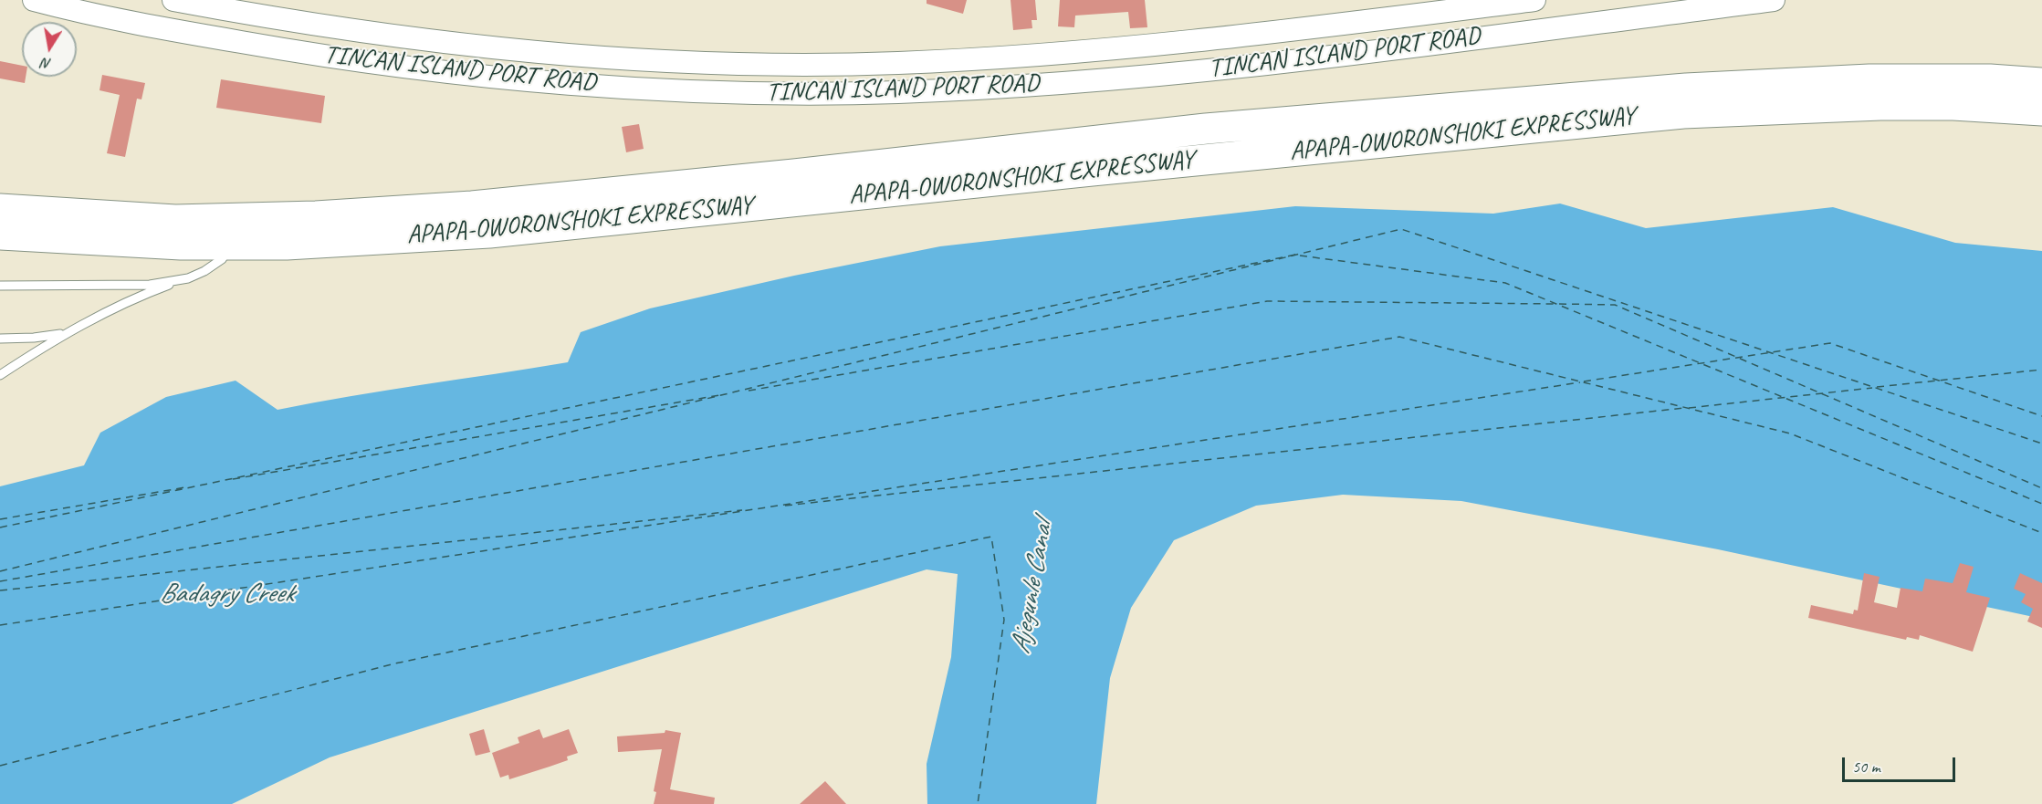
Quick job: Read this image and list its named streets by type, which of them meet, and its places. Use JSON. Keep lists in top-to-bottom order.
{
  "streets": {
    "highway": ["APAPA-OWORONSHOKI EXPRESSWAY"],
    "street": ["TINCAN ISLAND PORT ROAD"]
  },
  "water": ["Ajegunle Canal", "Badagry Creek"],
  "scale_bar": "50 m",
  "north": "bottom"
}
